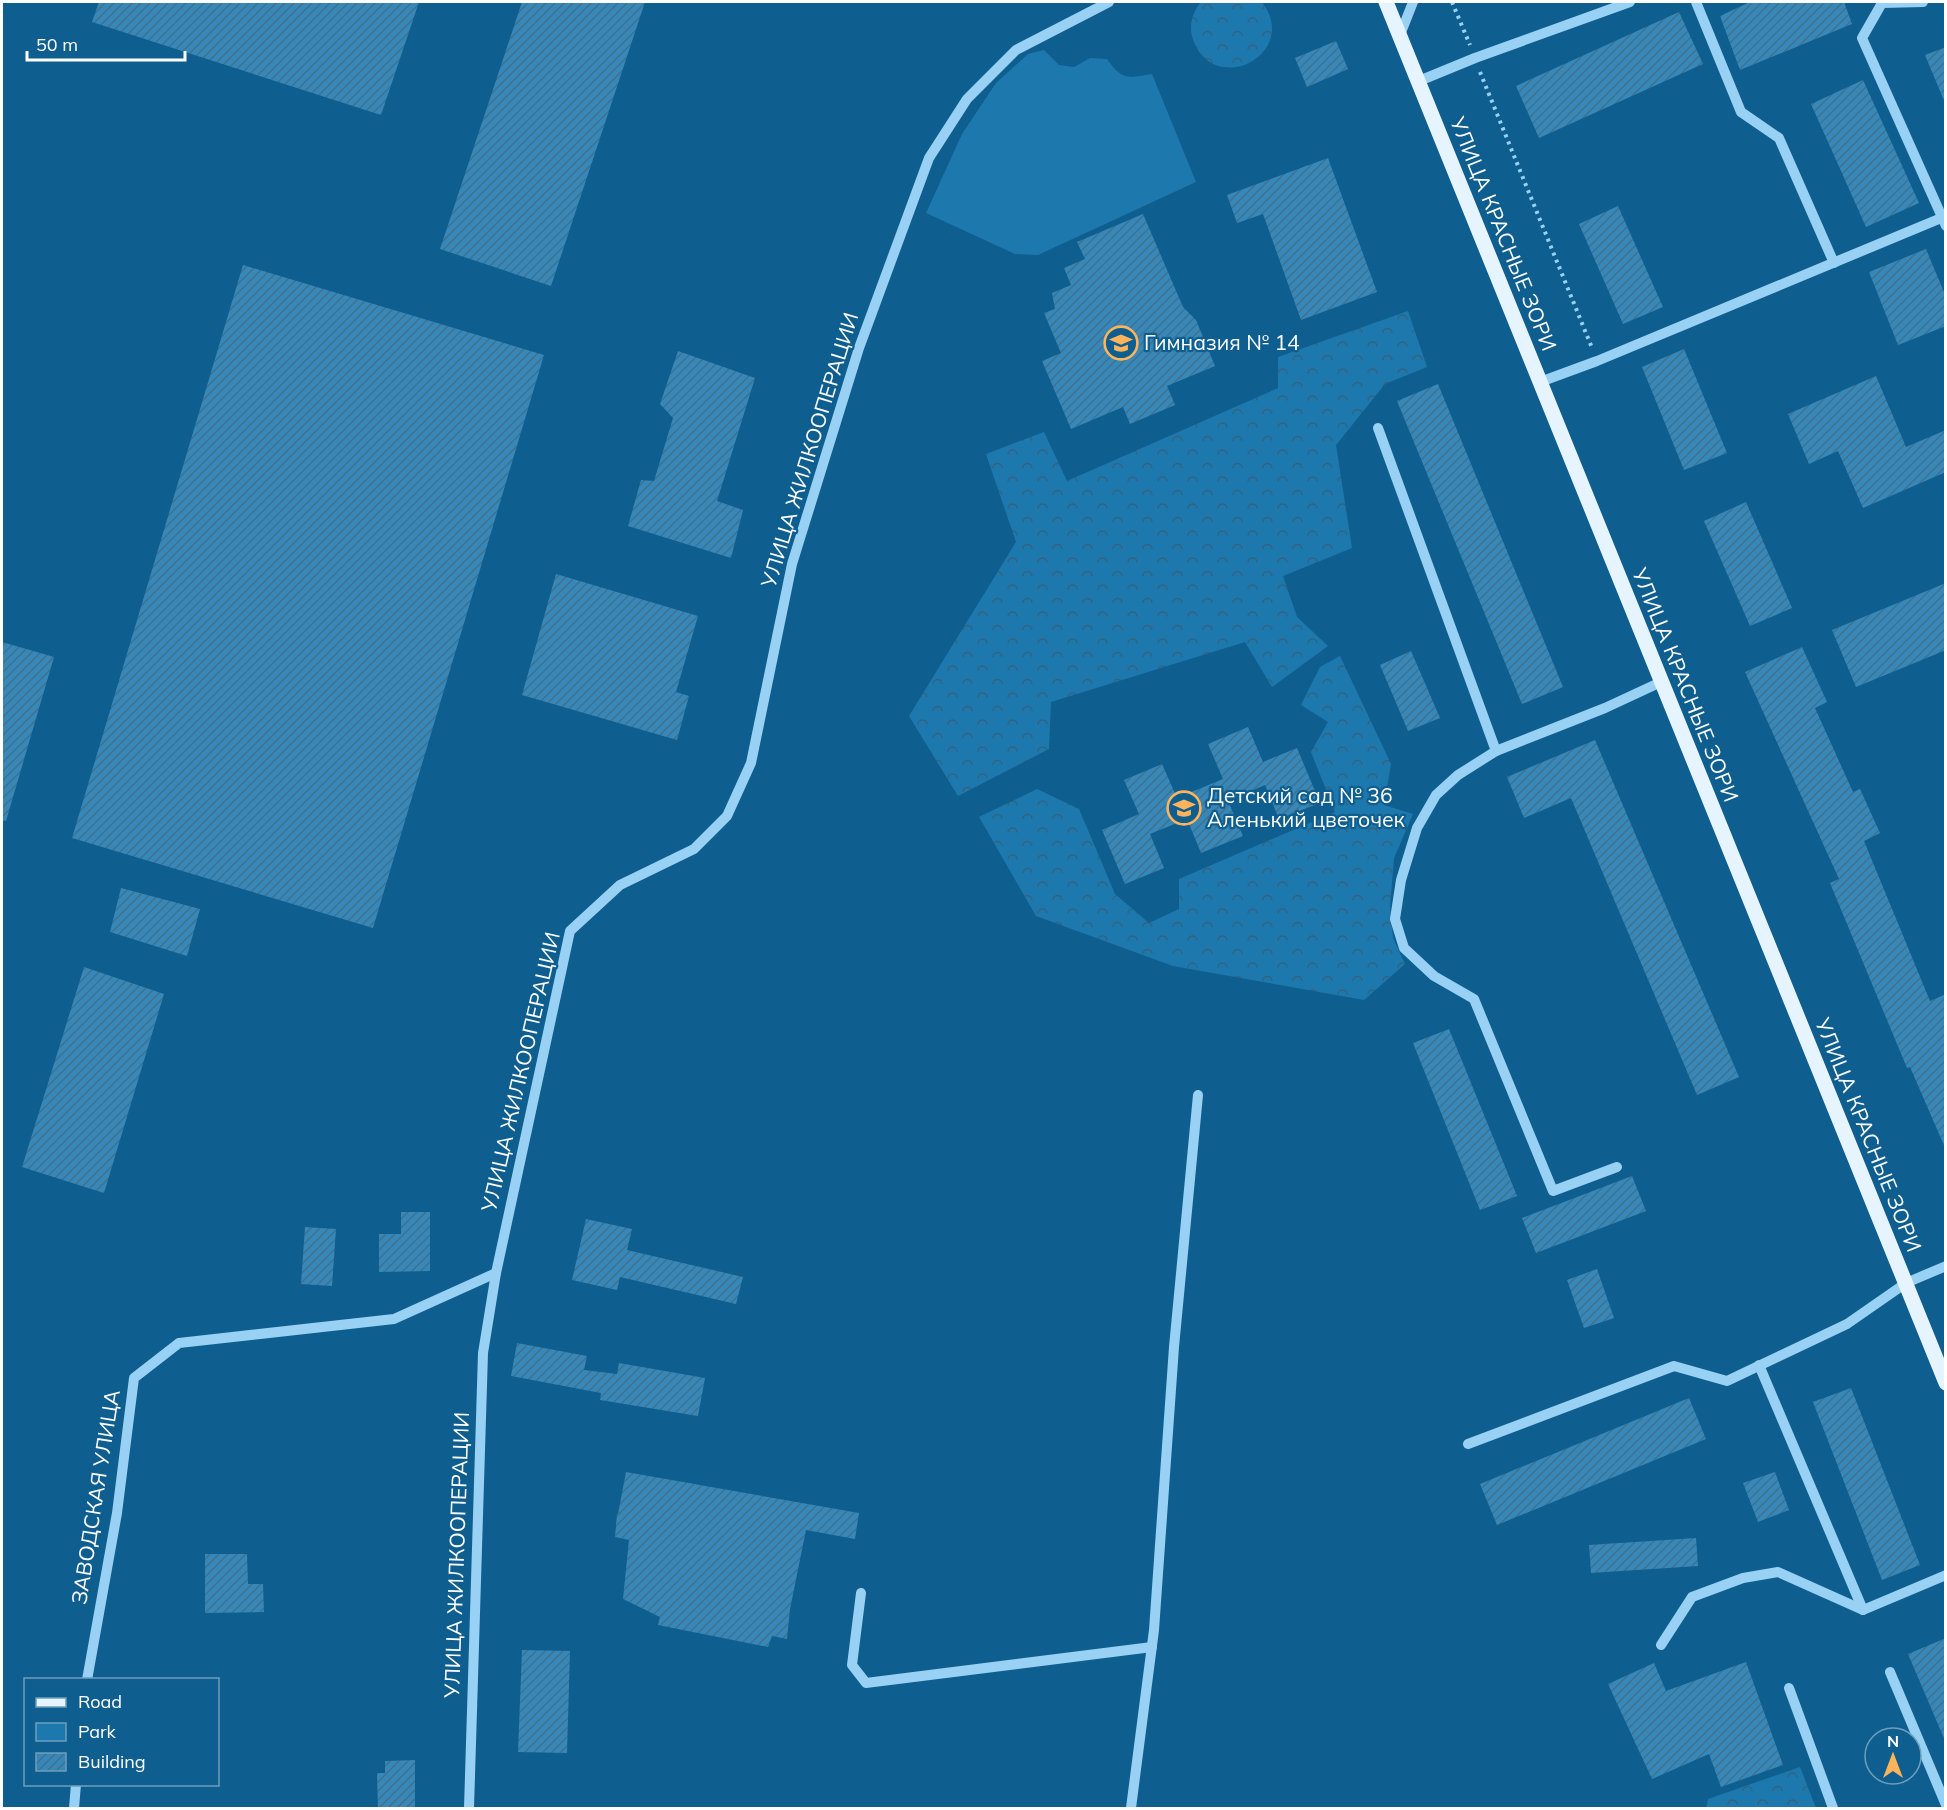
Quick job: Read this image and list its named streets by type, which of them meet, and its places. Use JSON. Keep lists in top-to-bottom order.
{
  "streets": {
    "main road": ["УЛИЦА КРАСНЫЕ ЗОРИ"],
    "street": ["УЛИЦА ЖИЛКООПЕРАЦИИ", "ЗАВОДСКАЯ УЛИЦА"]
  },
  "crossings": [
    ["УЛИЦА ЖИЛКООПЕРАЦИИ", "ЗАВОДСКАЯ УЛИЦА"]
  ],
  "places": {
    "school or university": ["Гимназия № 14", "Детский сад № 36 Аленький цветочек"]
  },
  "legend": ["Road", "Park", "Building"],
  "scale_bar": "50 m",
  "north": "top"
}
